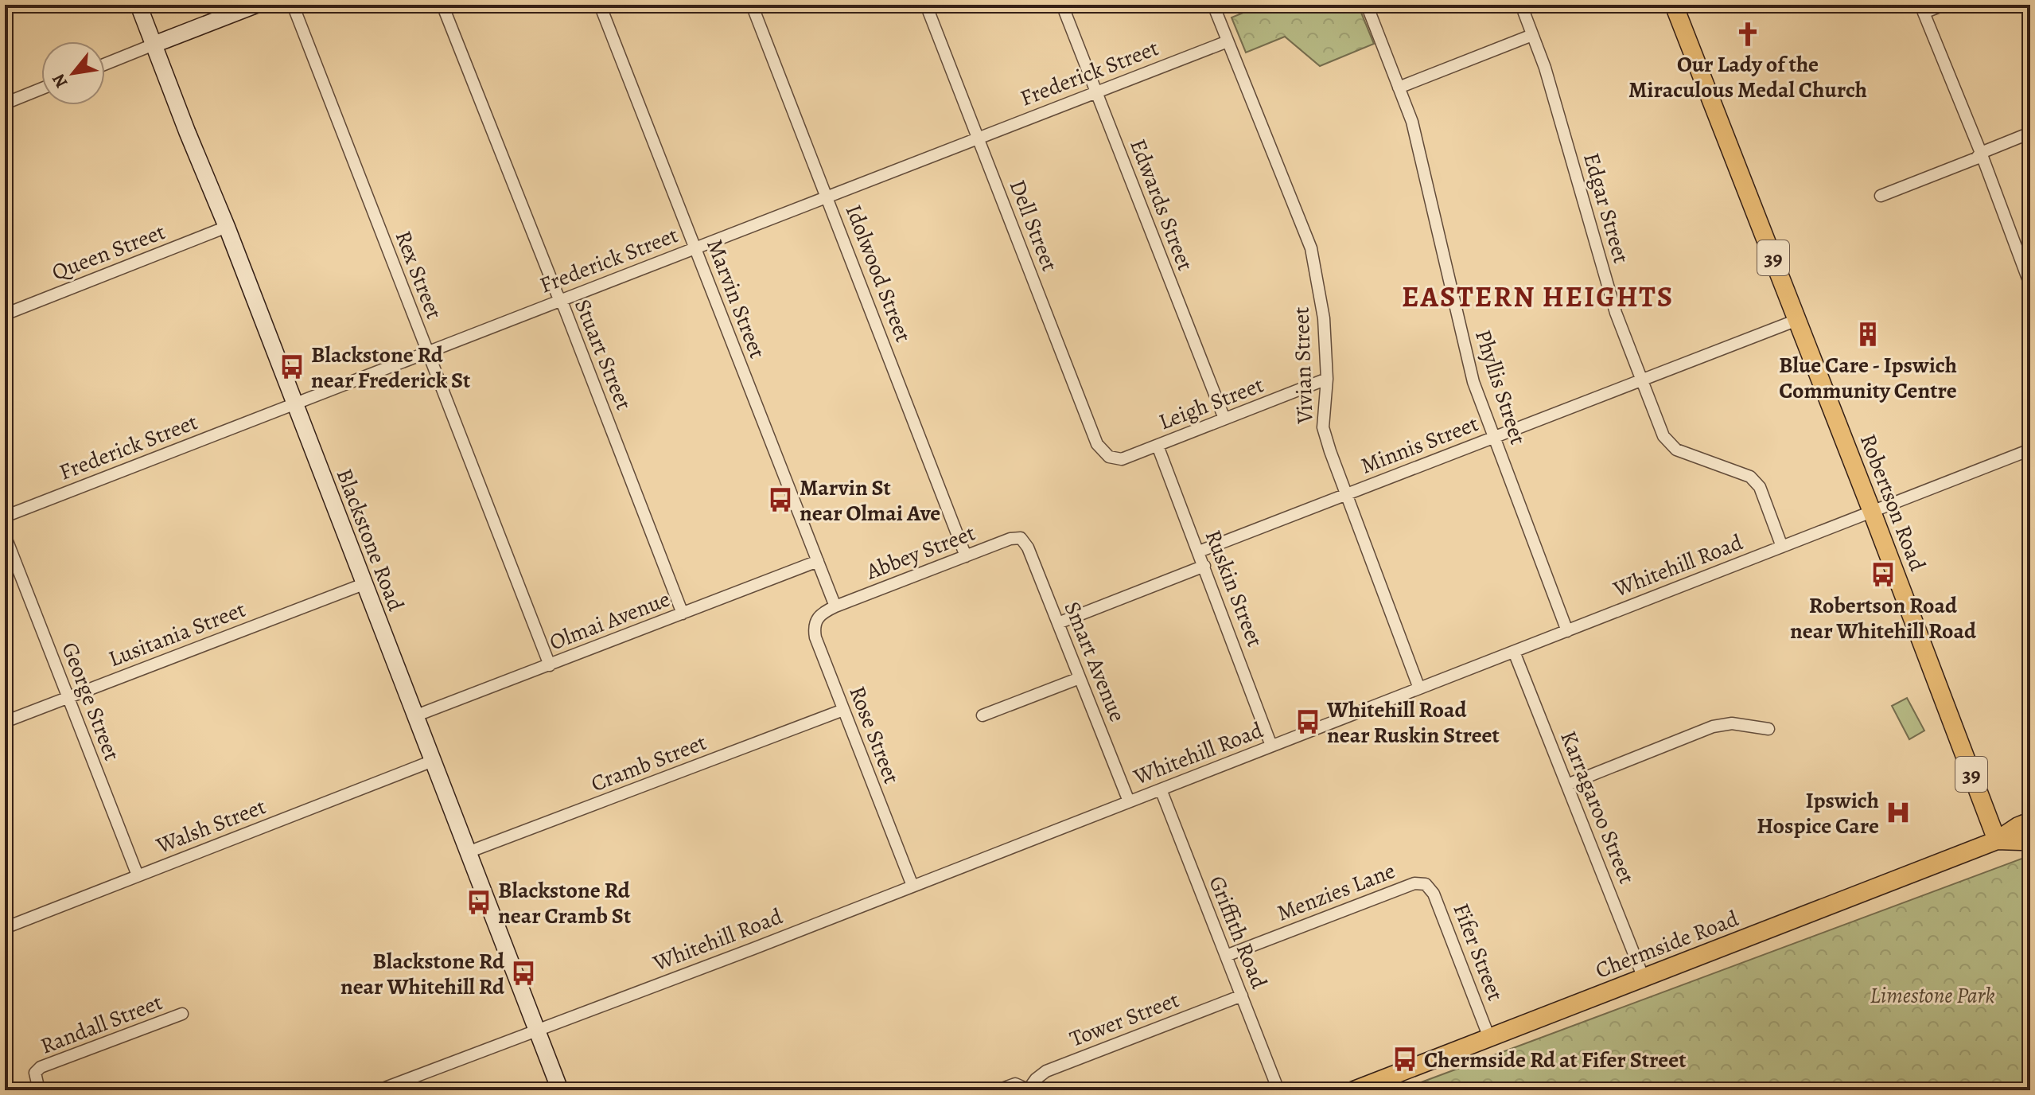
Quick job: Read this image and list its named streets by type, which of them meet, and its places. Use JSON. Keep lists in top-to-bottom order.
{
  "streets": {
    "main road": [
      "39",
      "Robertson Road",
      "Blackstone Road",
      "Chermside Road"
    ],
    "street": [
      "Frederick Street",
      "Edwards Street",
      "Edgar Street",
      "Dell Street",
      "Queen Street",
      "Idolwood Street",
      "Rex Street",
      "Marvin Street",
      "Stuart Street",
      "Vivian Street",
      "Phyllis Street",
      "Leigh Street",
      "Minnis Street",
      "Abbey Street",
      "Whitehill Road",
      "Ruskin Street",
      "Olmai Avenue",
      "Lusitania Street",
      "Smart Avenue",
      "George Street",
      "Rose Street",
      "Cramb Street",
      "Karragaroo Street",
      "Walsh Street",
      "Menzies Lane",
      "Griffith Road",
      "Fifer Street",
      "Tower Street",
      "Randall Street"
    ]
  },
  "crossings": [
    ["Frederick Street", "Edwards Street"],
    ["Frederick Street", "Dell Street"],
    ["Frederick Street", "Idolwood Street"],
    ["Frederick Street", "Rex Street"],
    ["Frederick Street", "Marvin Street"],
    ["Frederick Street", "Stuart Street"],
    ["Frederick Street", "Vivian Street"],
    ["Frederick Street", "Blackstone Road"],
    ["Edwards Street", "Leigh Street"],
    ["Edgar Street", "Minnis Street"],
    ["Edgar Street", "Whitehill Road"],
    ["Dell Street", "Leigh Street"],
    ["Queen Street", "Blackstone Road"],
    ["Idolwood Street", "Abbey Street"],
    ["Rex Street", "Olmai Avenue"],
    ["Marvin Street", "Abbey Street"],
    ["Marvin Street", "Olmai Avenue"],
    ["Marvin Street", "Rose Street"],
    ["Stuart Street", "Olmai Avenue"],
    ["Vivian Street", "Leigh Street"],
    ["Vivian Street", "Minnis Street"],
    ["Vivian Street", "Whitehill Road"],
    ["Phyllis Street", "Minnis Street"],
    ["Phyllis Street", "Whitehill Road"],
    ["Leigh Street", "Ruskin Street"],
    ["Minnis Street", "Robertson Road"],
    ["Minnis Street", "Ruskin Street"],
    ["Robertson Road", "Whitehill Road"],
    ["Robertson Road", "Chermside Road"],
    ["Blackstone Road", "Whitehill Road"],
    ["Blackstone Road", "Olmai Avenue"],
    ["Blackstone Road", "Lusitania Street"],
    ["Blackstone Road", "Cramb Street"],
    ["Blackstone Road", "Walsh Street"],
    ["Abbey Street", "Smart Avenue"],
    ["Abbey Street", "Rose Street"],
    ["Whitehill Road", "Ruskin Street"],
    ["Whitehill Road", "Smart Avenue"],
    ["Whitehill Road", "Rose Street"],
    ["Whitehill Road", "Karragaroo Street"],
    ["Whitehill Road", "Griffith Road"],
    ["Lusitania Street", "George Street"],
    ["George Street", "Walsh Street"],
    ["Rose Street", "Cramb Street"],
    ["Karragaroo Street", "Chermside Road"],
    ["Menzies Lane", "Griffith Road"],
    ["Menzies Lane", "Fifer Street"],
    ["Griffith Road", "Tower Street"],
    ["Chermside Road", "Fifer Street"]
  ],
  "districts": ["EASTERN HEIGHTS"],
  "parks": ["Limestone Park"],
  "places": {
    "church": ["Our Lady of the Miraculous Medal Church"],
    "building": ["Blue Care - Ipswich Community Centre"],
    "bus stop": [
      "Blackstone Rd near Frederick St",
      "Marvin St near Olmai Ave",
      "Robertson Road near Whitehill Road",
      "Whitehill Road near Ruskin Street",
      "Blackstone Rd near Cramb St",
      "Blackstone Rd near Whitehill Rd",
      "Chermside Rd at Fifer Street"
    ],
    "hospital": ["Ipswich Hospice Care"]
  },
  "north": "bottom left"
}
